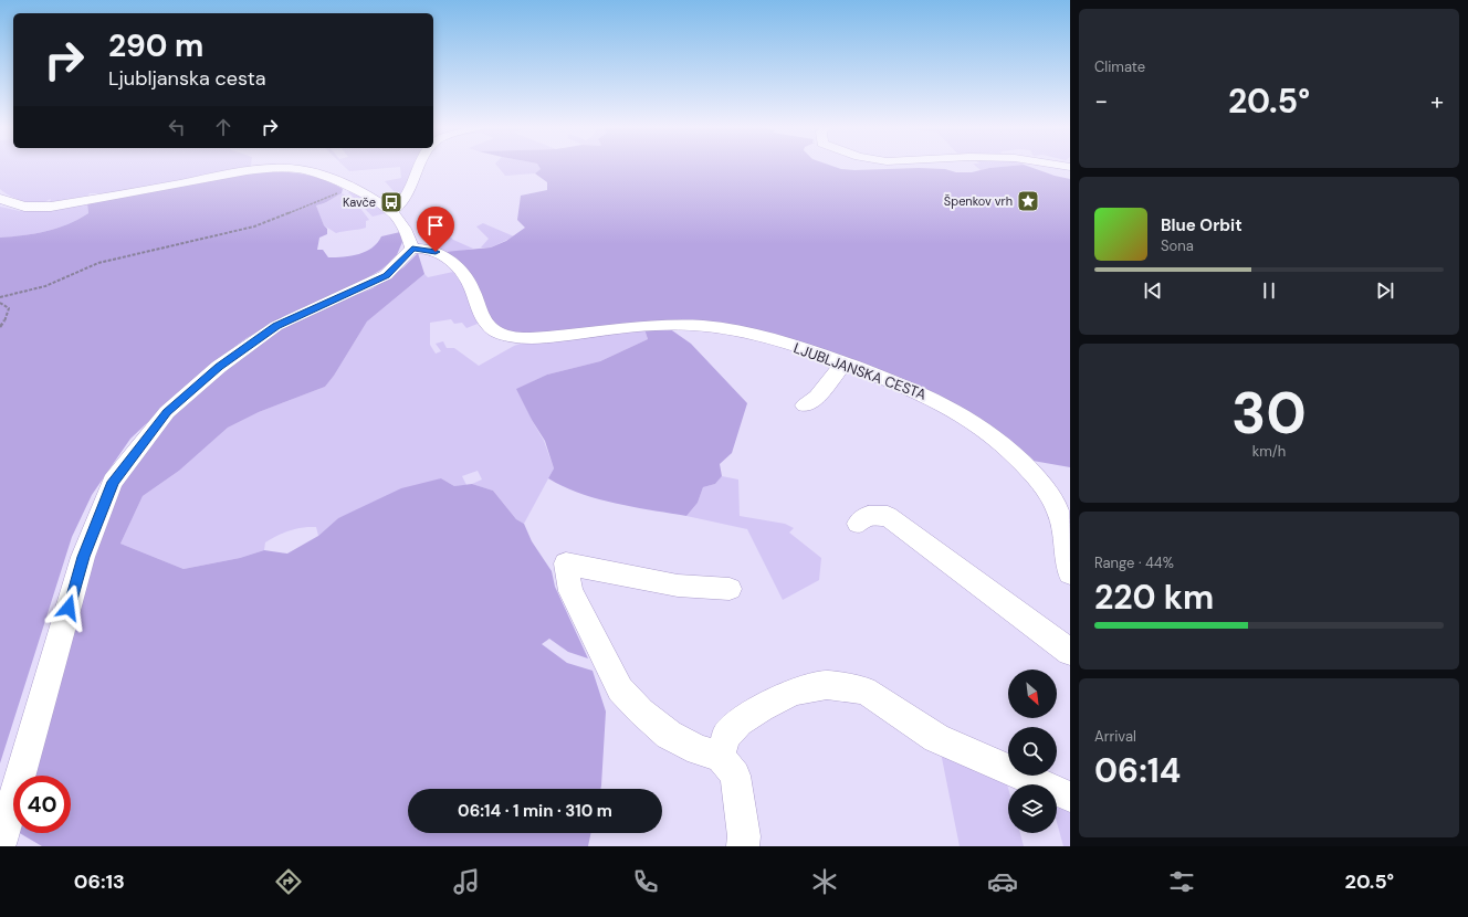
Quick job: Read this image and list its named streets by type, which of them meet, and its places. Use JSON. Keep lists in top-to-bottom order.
{
  "streets": {
    "street": ["LJUBLJANSKA CESTA"]
  },
  "places": {
    "place": ["Špenkov vrh"],
    "bus stop": ["Kavče"]
  },
  "north": "bottom right",
  "page": {
    "tile": [
      "Climate",
      ["30", "km/h"],
      ["Range · 44%", "220 km"],
      ["Arrival", "06:14"]
    ],
    "turn": ["290 m", "Ljubljanska cesta"],
    "heat": ["−", "20.5°", "+"],
    "song": ["Blue Orbit", "Sona"],
    "limit": "40",
    "trip": "06:14 · 1 min · 310 m",
    "tabs": ["06:13", "20.5°"]
  }
}
